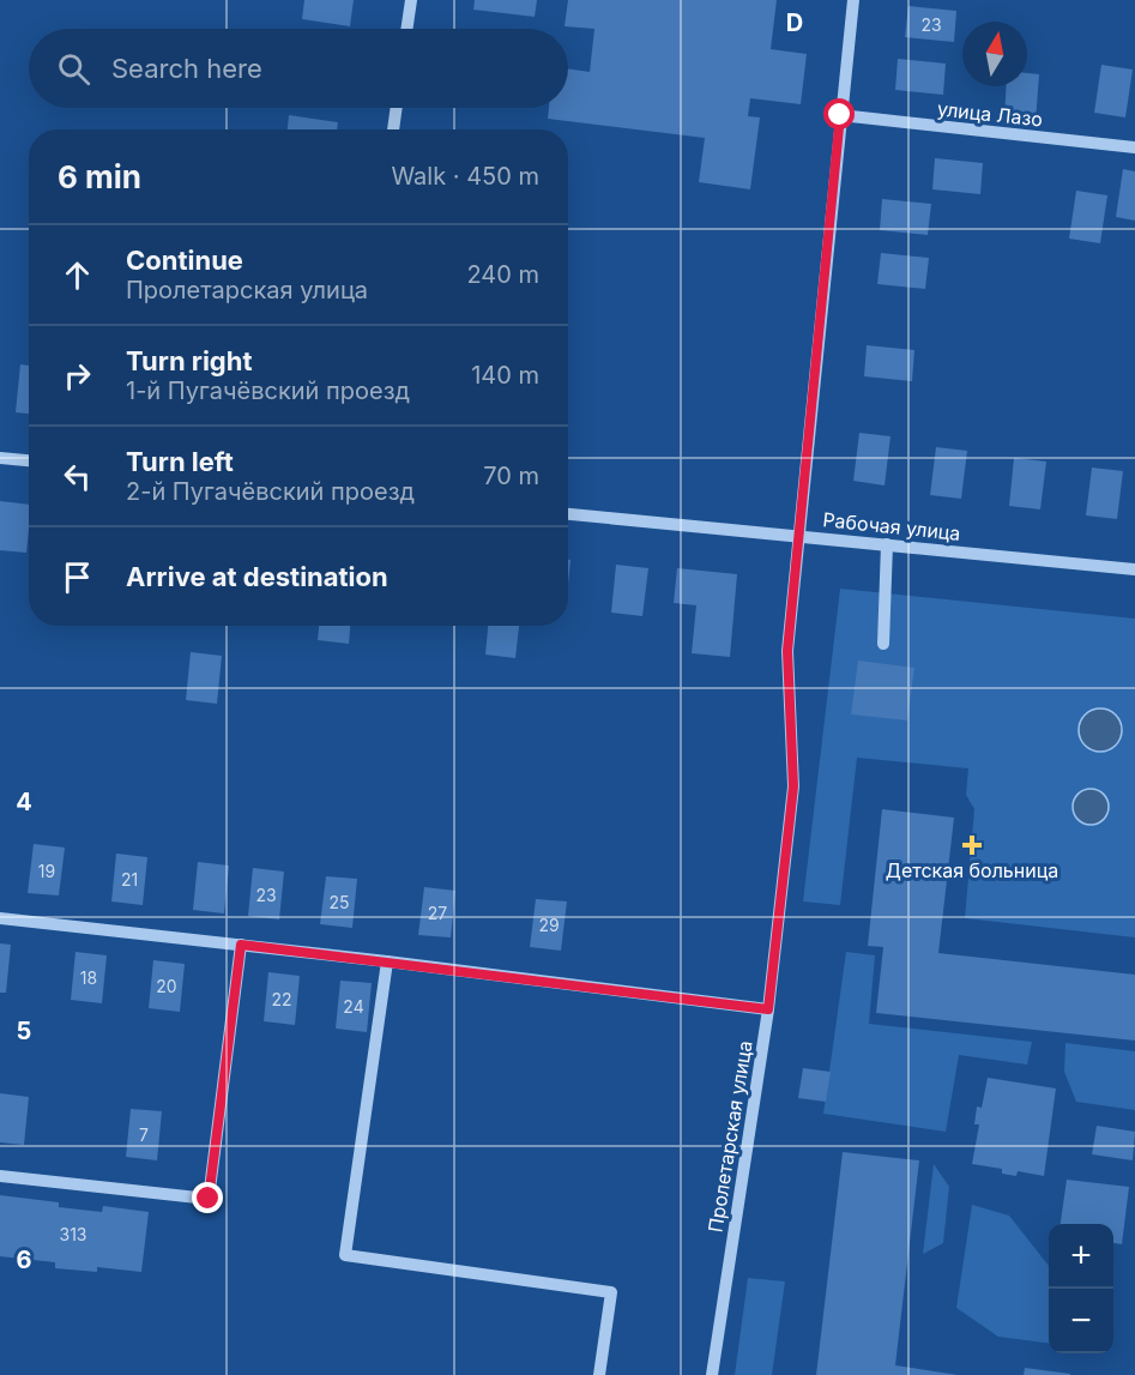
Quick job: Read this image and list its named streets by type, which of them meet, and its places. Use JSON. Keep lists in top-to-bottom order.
{
  "streets": {
    "street": ["улица Лазо", "Рабочая улица", "Пролетарская улица"]
  },
  "crossings": [
    ["улица Лазо", "Пролетарская улица"],
    ["Рабочая улица", "Пролетарская улица"]
  ],
  "places": {
    "health": ["Детская больница"]
  },
  "house_numbers": [
    "23",
    "19",
    "21",
    "23",
    "25",
    "27",
    "29",
    "18",
    "20",
    "22",
    "24",
    "7",
    "313"
  ],
  "north": "top",
  "page": {
    "search": "Search here",
    "heading": ["6 min", "Walk · 450 m"],
    "list": [
      ["Continue", "Пролетарская улица", "240 m"],
      ["Turn right", "1-й Пугачёвский проезд", "140 m"],
      ["Turn left", "2-й Пугачёвский проезд", "70 m"],
      "Arrive at destination"
    ],
    "map_buttons": ["+", "−"]
  },
  "grid": {
    "columns": ["D"],
    "rows": ["4", "5", "6"]
  }
}
